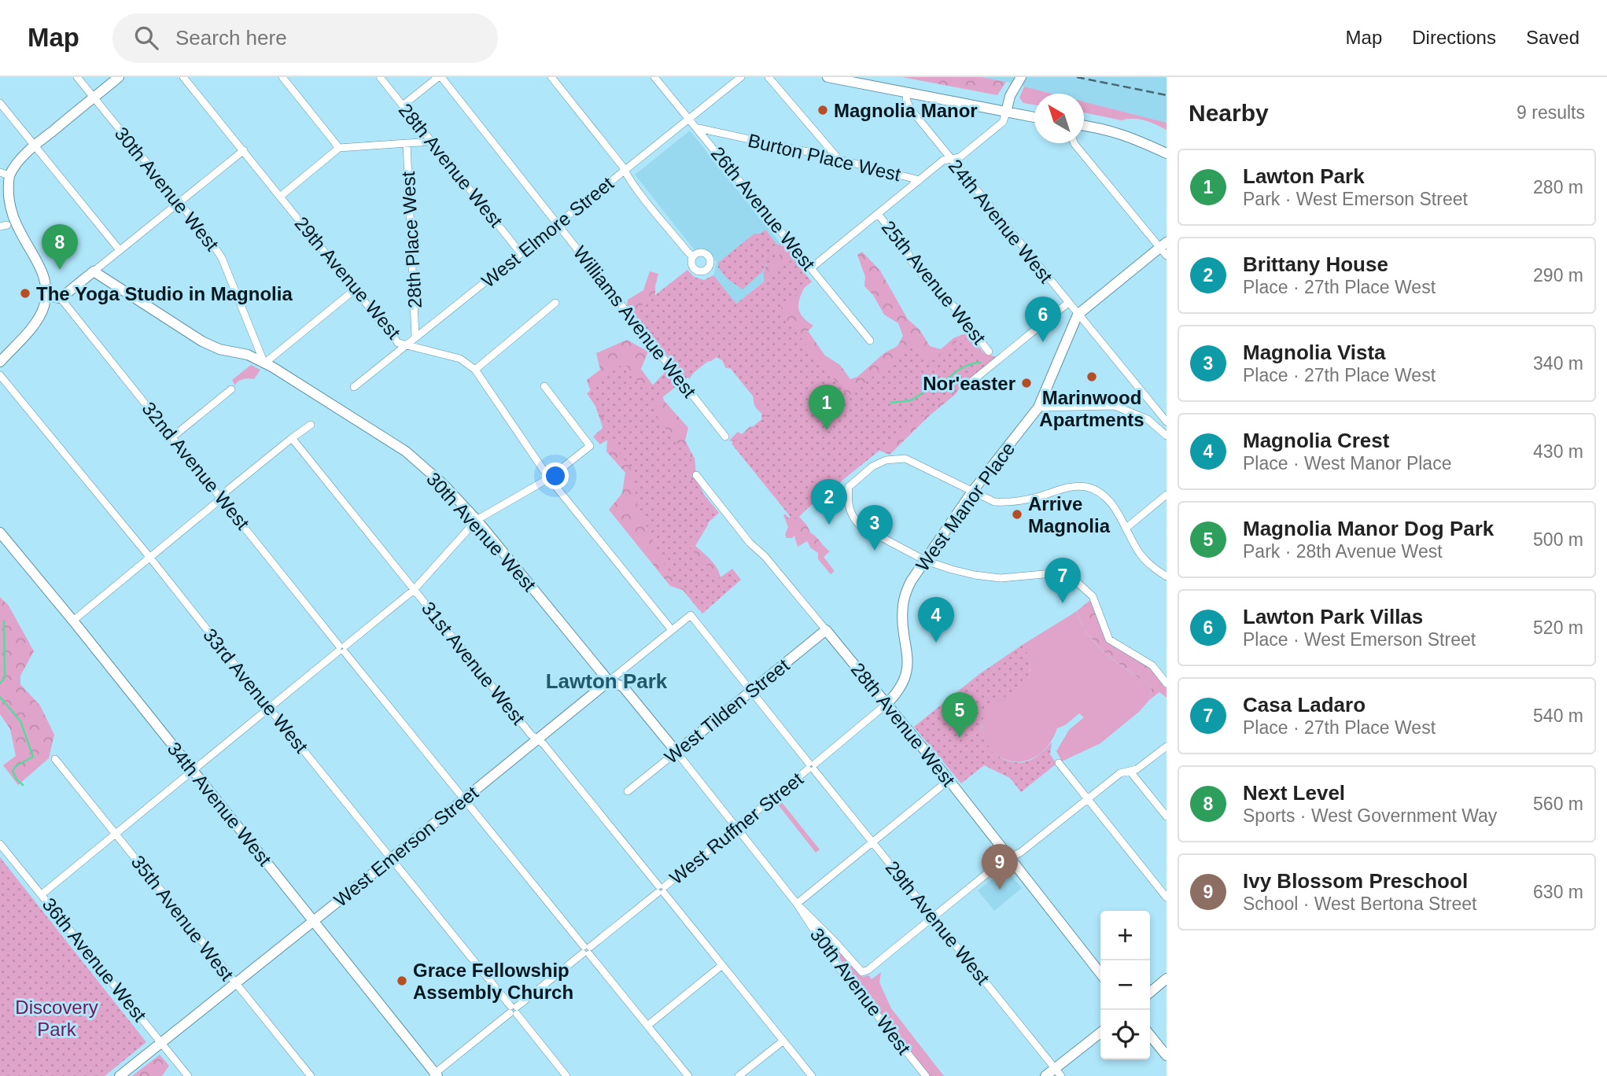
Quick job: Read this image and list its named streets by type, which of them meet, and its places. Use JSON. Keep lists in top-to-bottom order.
{
  "streets": {
    "street": [
      "Burton Place West",
      "28th Avenue West",
      "30th Avenue West",
      "26th Avenue West",
      "24th Avenue West",
      "West Elmore Street",
      "28th Place West",
      "29th Avenue West",
      "25th Avenue West",
      "Williams Avenue West",
      "32nd Avenue West",
      "West Manor Place",
      "31st Avenue West",
      "33rd Avenue West",
      "West Tilden Street",
      "34th Avenue West",
      "West Ruffner Street",
      "West Emerson Street",
      "35th Avenue West",
      "36th Avenue West"
    ]
  },
  "crossings": [
    ["Burton Place West", "26th Avenue West"],
    ["28th Avenue West", "West Elmore Street"],
    ["28th Avenue West", "West Manor Place"],
    ["28th Avenue West", "West Tilden Street"],
    ["28th Avenue West", "West Ruffner Street"],
    ["30th Avenue West", "29th Avenue West"],
    ["30th Avenue West", "West Tilden Street"],
    ["30th Avenue West", "West Ruffner Street"],
    ["30th Avenue West", "West Emerson Street"],
    ["26th Avenue West", "West Elmore Street"],
    ["24th Avenue West", "West Manor Place"],
    ["West Elmore Street", "28th Place West"],
    ["West Elmore Street", "29th Avenue West"],
    ["West Elmore Street", "Williams Avenue West"],
    ["29th Avenue West", "West Tilden Street"],
    ["29th Avenue West", "West Ruffner Street"],
    ["29th Avenue West", "West Emerson Street"],
    ["32nd Avenue West", "West Ruffner Street"],
    ["32nd Avenue West", "West Emerson Street"],
    ["West Manor Place", "West Ruffner Street"],
    ["31st Avenue West", "West Ruffner Street"],
    ["31st Avenue West", "West Emerson Street"],
    ["33rd Avenue West", "West Ruffner Street"],
    ["33rd Avenue West", "West Emerson Street"],
    ["34th Avenue West", "West Ruffner Street"],
    ["34th Avenue West", "West Emerson Street"],
    ["West Emerson Street", "35th Avenue West"],
    ["West Emerson Street", "36th Avenue West"]
  ],
  "districts": ["Lawton Park"],
  "parks": ["Discovery Park"],
  "places": [
    "Magnolia Manor",
    "The Yoga Studio in Magnolia",
    "Marinwood Apartments",
    "Nor'easter",
    "Arrive Magnolia",
    "Grace Fellowship Assembly Church"
  ],
  "north": "top left",
  "page": {
    "header": "Map",
    "search": "Search here",
    "nav": ["Map", "Directions", "Saved"],
    "heading": ["Nearby", "9 results"],
    "list": [
      {
        "mark": "1",
        "name": "Lawton Park",
        "note": "Park · West Emerson Street",
        "value": "280 m"
      },
      {
        "mark": "2",
        "name": "Brittany House",
        "note": "Place · 27th Place West",
        "value": "290 m"
      },
      {
        "mark": "3",
        "name": "Magnolia Vista",
        "note": "Place · 27th Place West",
        "value": "340 m"
      },
      {
        "mark": "4",
        "name": "Magnolia Crest",
        "note": "Place · West Manor Place",
        "value": "430 m"
      },
      {
        "mark": "5",
        "name": "Magnolia Manor Dog Park",
        "note": "Park · 28th Avenue West",
        "value": "500 m"
      },
      {
        "mark": "6",
        "name": "Lawton Park Villas",
        "note": "Place · West Emerson Street",
        "value": "520 m"
      },
      {
        "mark": "7",
        "name": "Casa Ladaro",
        "note": "Place · 27th Place West",
        "value": "540 m"
      },
      {
        "mark": "8",
        "name": "Next Level",
        "note": "Sports · West Government Way",
        "value": "560 m"
      },
      {
        "mark": "9",
        "name": "Ivy Blossom Preschool",
        "note": "School · West Bertona Street",
        "value": "630 m"
      }
    ],
    "pins": [
      "8",
      "6",
      "1",
      "2",
      "3",
      "7",
      "4",
      "5",
      "9"
    ],
    "map_buttons": ["+", "−"]
  }
}
